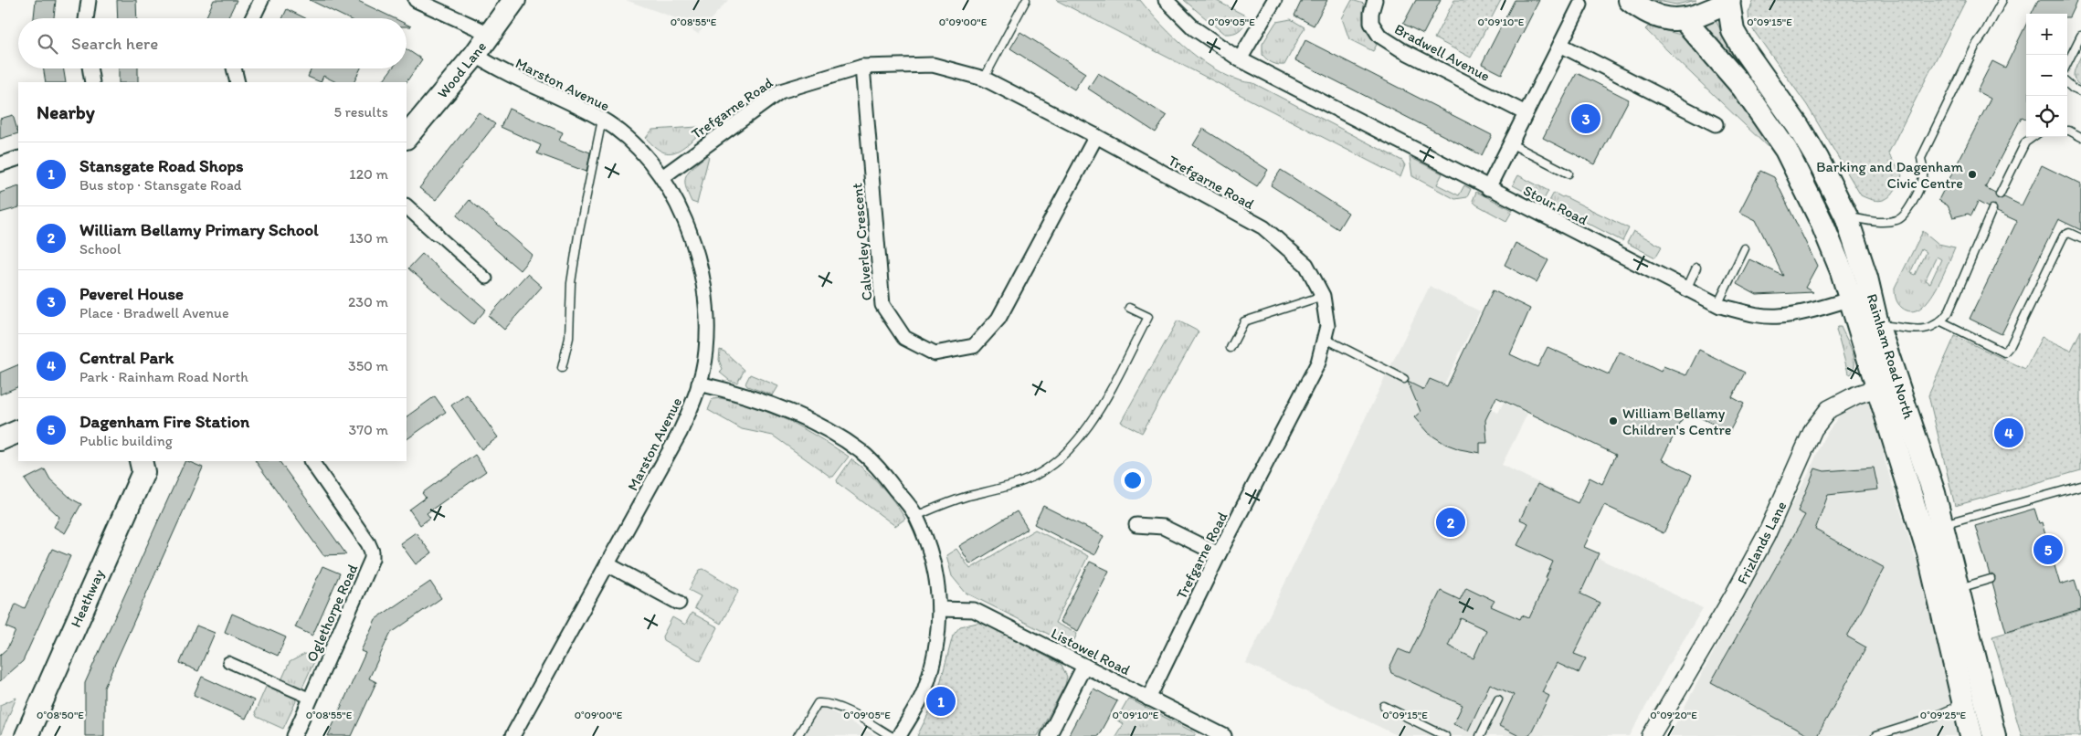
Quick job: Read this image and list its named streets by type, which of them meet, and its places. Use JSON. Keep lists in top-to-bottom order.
{
  "streets": {
    "main road": ["Wood Lane", "Rainham Road North", "Heathway"],
    "street": [
      "Bradwell Avenue",
      "Marston Avenue",
      "Trefgarne Road",
      "Stour Road",
      "Calverley Crescent",
      "Frizlands Lane",
      "Oglethorpe Road",
      "Listowel Road"
    ]
  },
  "crossings": [
    ["Wood Lane", "Marston Avenue"],
    ["Marston Avenue", "Trefgarne Road"],
    ["Trefgarne Road", "Calverley Crescent"],
    ["Trefgarne Road", "Listowel Road"],
    ["Stour Road", "Rainham Road North"],
    ["Rainham Road North", "Frizlands Lane"]
  ],
  "places": ["Barking and Dagenham Civic Centre", "William Bellamy Children's Centre"],
  "page": {
    "map_buttons": ["+", "−"],
    "search": "Search here",
    "heading": ["Nearby", "5 results"],
    "pins": [
      "3",
      "4",
      "2",
      "5",
      "1"
    ],
    "list": [
      {
        "mark": "1",
        "name": "Stansgate Road Shops",
        "note": "Bus stop · Stansgate Road",
        "value": "120 m"
      },
      {
        "mark": "2",
        "name": "William Bellamy Primary School",
        "note": "School",
        "value": "130 m"
      },
      {
        "mark": "3",
        "name": "Peverel House",
        "note": "Place · Bradwell Avenue",
        "value": "230 m"
      },
      {
        "mark": "4",
        "name": "Central Park",
        "note": "Park · Rainham Road North",
        "value": "350 m"
      },
      {
        "mark": "5",
        "name": "Dagenham Fire Station",
        "note": "Public building",
        "value": "370 m"
      }
    ]
  },
  "coordinates": [
    "0°08'55\"E",
    "0°09'00\"E",
    "0°09'05\"E",
    "0°09'10\"E",
    "0°09'15\"E",
    "0°08'50\"E",
    "0°09'20\"E",
    "0°09'25\"E"
  ]
}
